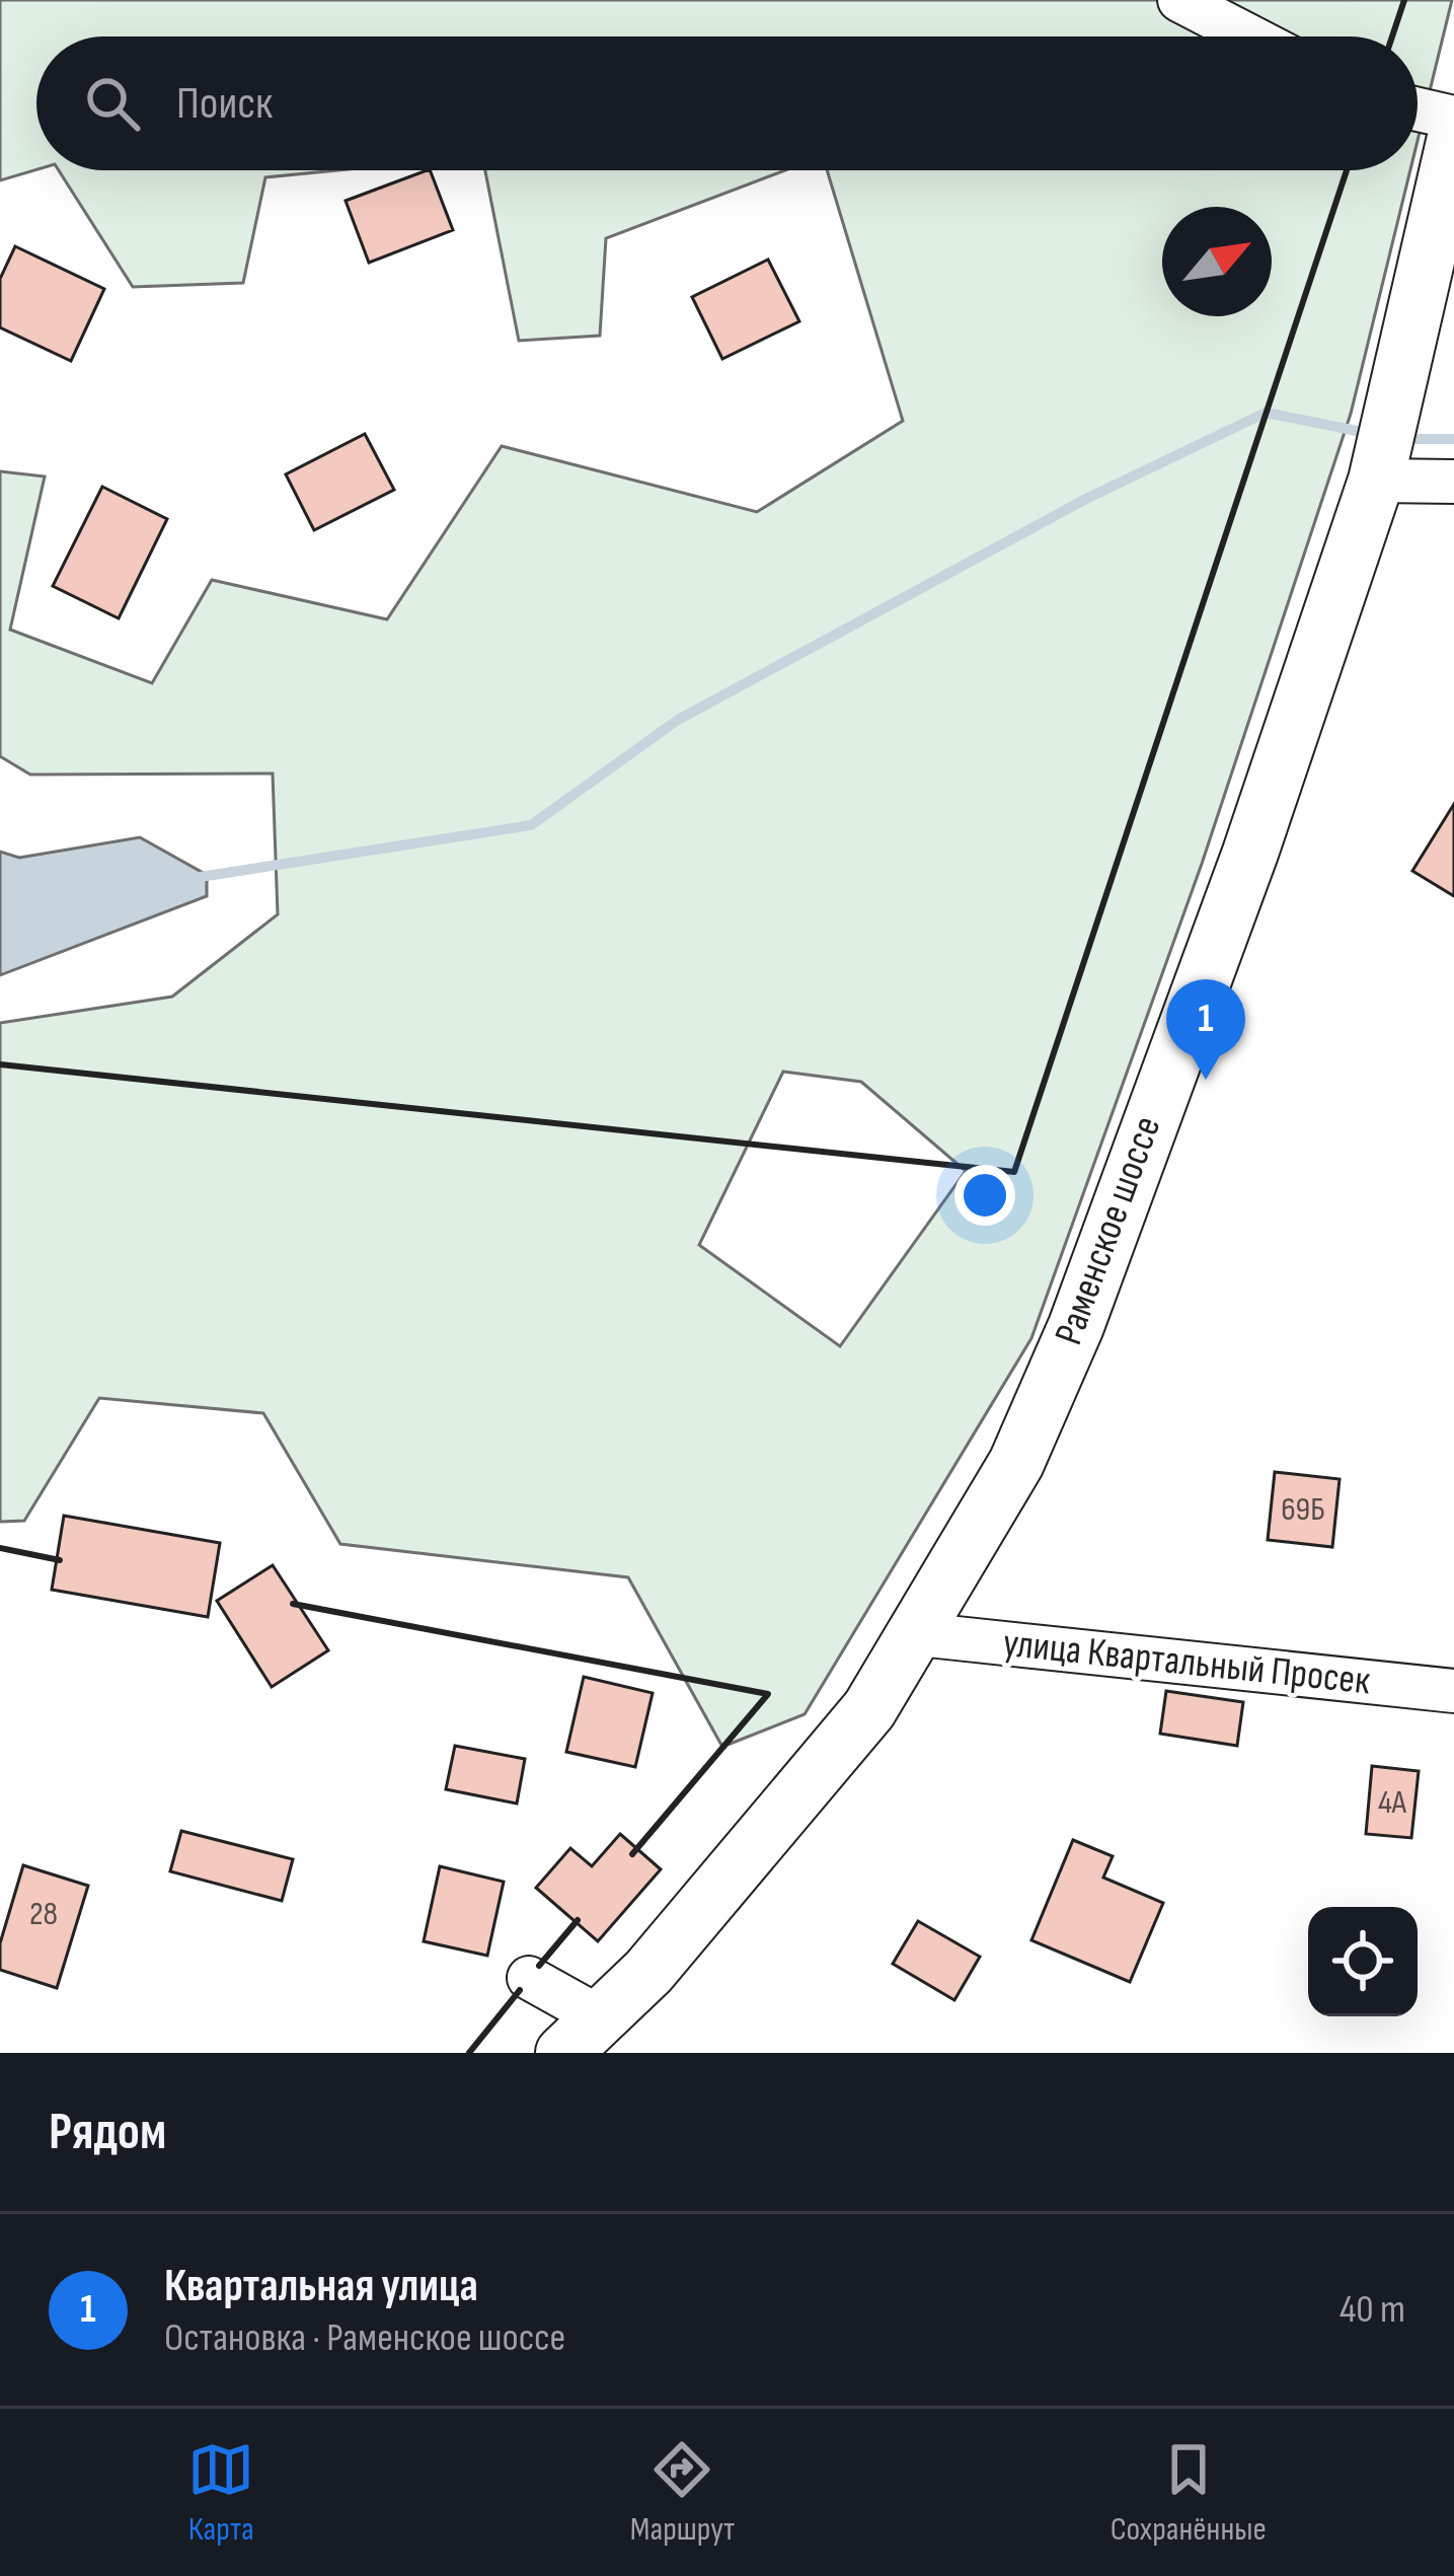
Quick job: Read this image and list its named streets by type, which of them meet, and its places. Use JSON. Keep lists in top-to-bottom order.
{
  "streets": {
    "main road": ["Раменское шоссе"],
    "street": ["улица Квартальный Просек"]
  },
  "crossings": [
    ["Раменское шоссе", "улица Квартальный Просек"]
  ],
  "house_numbers": ["69Б", "4А", "28"],
  "north": "top right",
  "page": {
    "search": "Поиск",
    "pins": "1",
    "heading": "Рядом",
    "list": [
      {
        "mark": "1",
        "name": "Квартальная улица",
        "note": "Остановка · Раменское шоссе",
        "value": "40 m"
      }
    ],
    "nav": ["Карта", "Маршрут", "Сохранённые"]
  }
}
